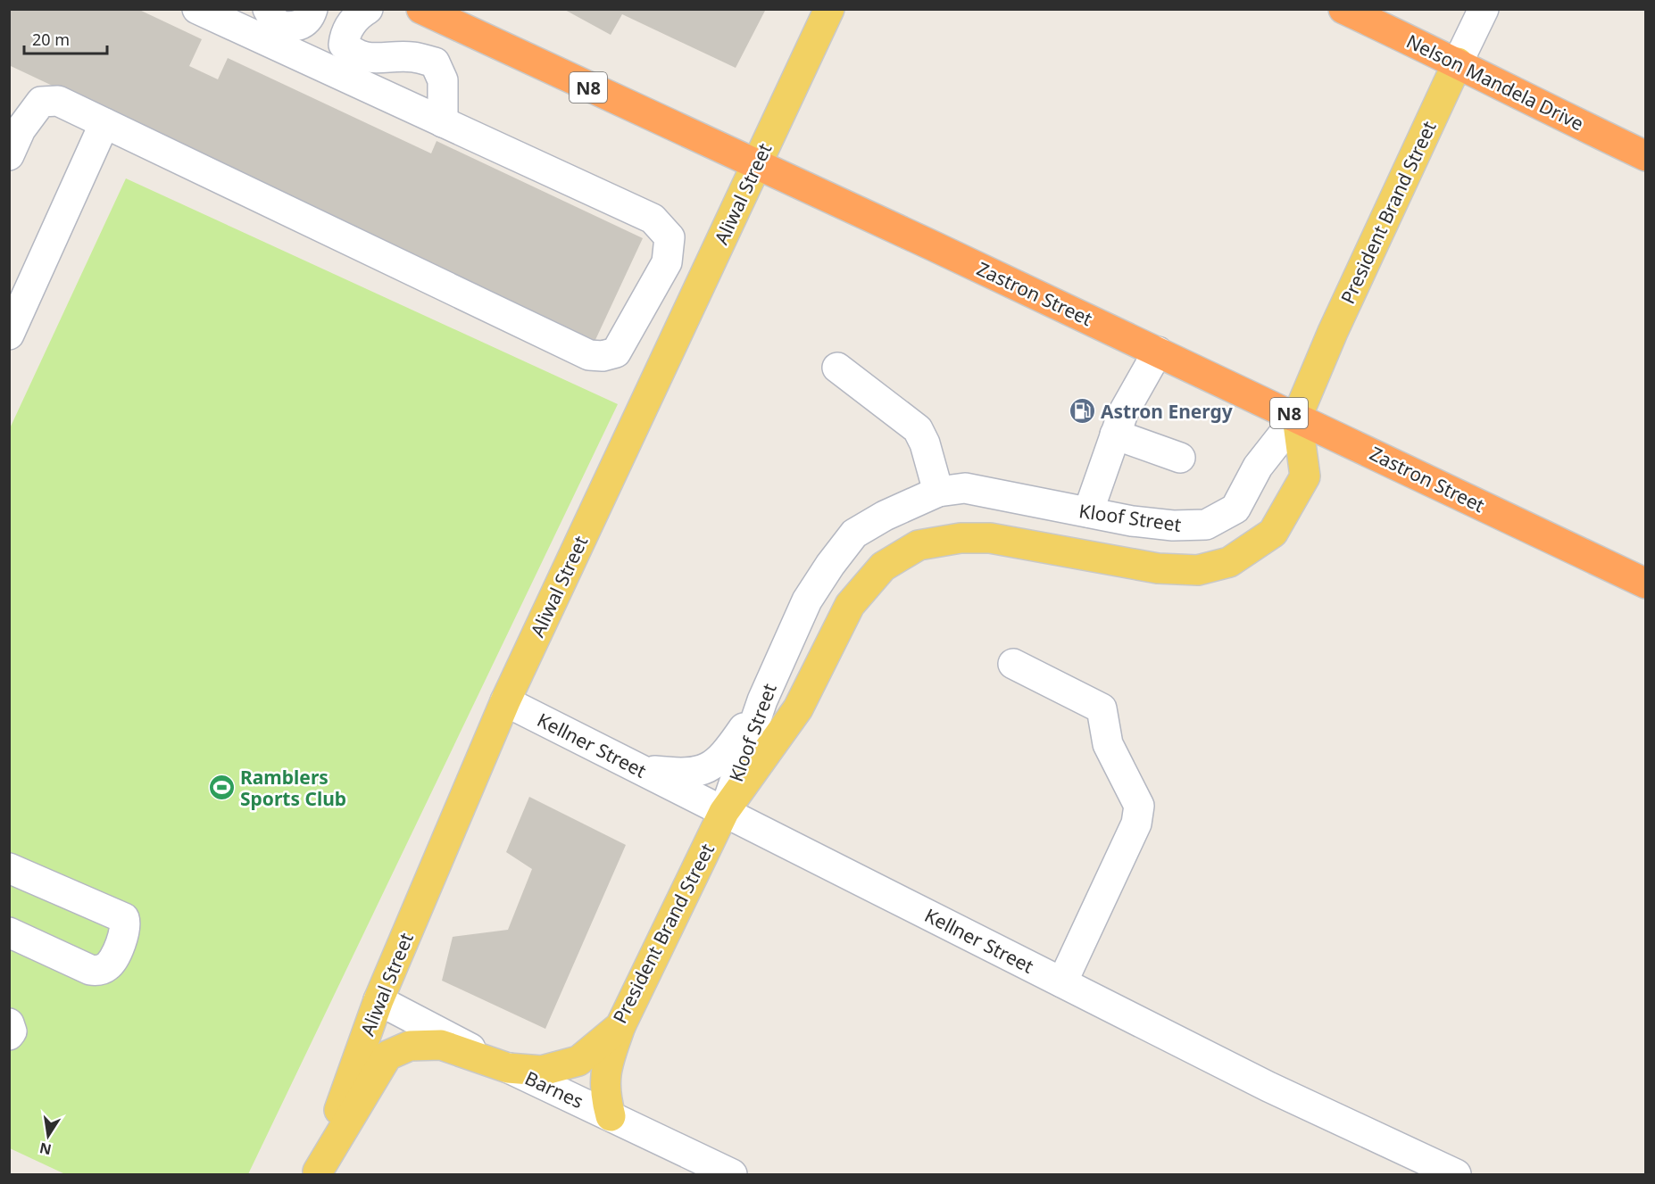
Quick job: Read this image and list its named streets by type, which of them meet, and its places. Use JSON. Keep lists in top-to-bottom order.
{
  "streets": {
    "highway": ["Nelson Mandela Drive", "N8", "Zastron Street"],
    "main road": ["Aliwal Street", "President Brand Street", "Kloof Street"],
    "street": ["Kellner Street", "Barnes"]
  },
  "crossings": [
    ["Nelson Mandela Drive", "President Brand Street"],
    ["Aliwal Street", "President Brand Street"],
    ["Aliwal Street", "Zastron Street"],
    ["Aliwal Street", "Kellner Street"],
    ["Aliwal Street", "Barnes"],
    ["President Brand Street", "Zastron Street"],
    ["President Brand Street", "Kloof Street"],
    ["President Brand Street", "Kellner Street"],
    ["President Brand Street", "Barnes"],
    ["Zastron Street", "Kloof Street"],
    ["Kloof Street", "Kellner Street"]
  ],
  "places": {
    "fuel station": ["Astron Energy"],
    "sports": ["Ramblers Sports Club"]
  },
  "scale_bar": "20 m",
  "north": "bottom"
}
